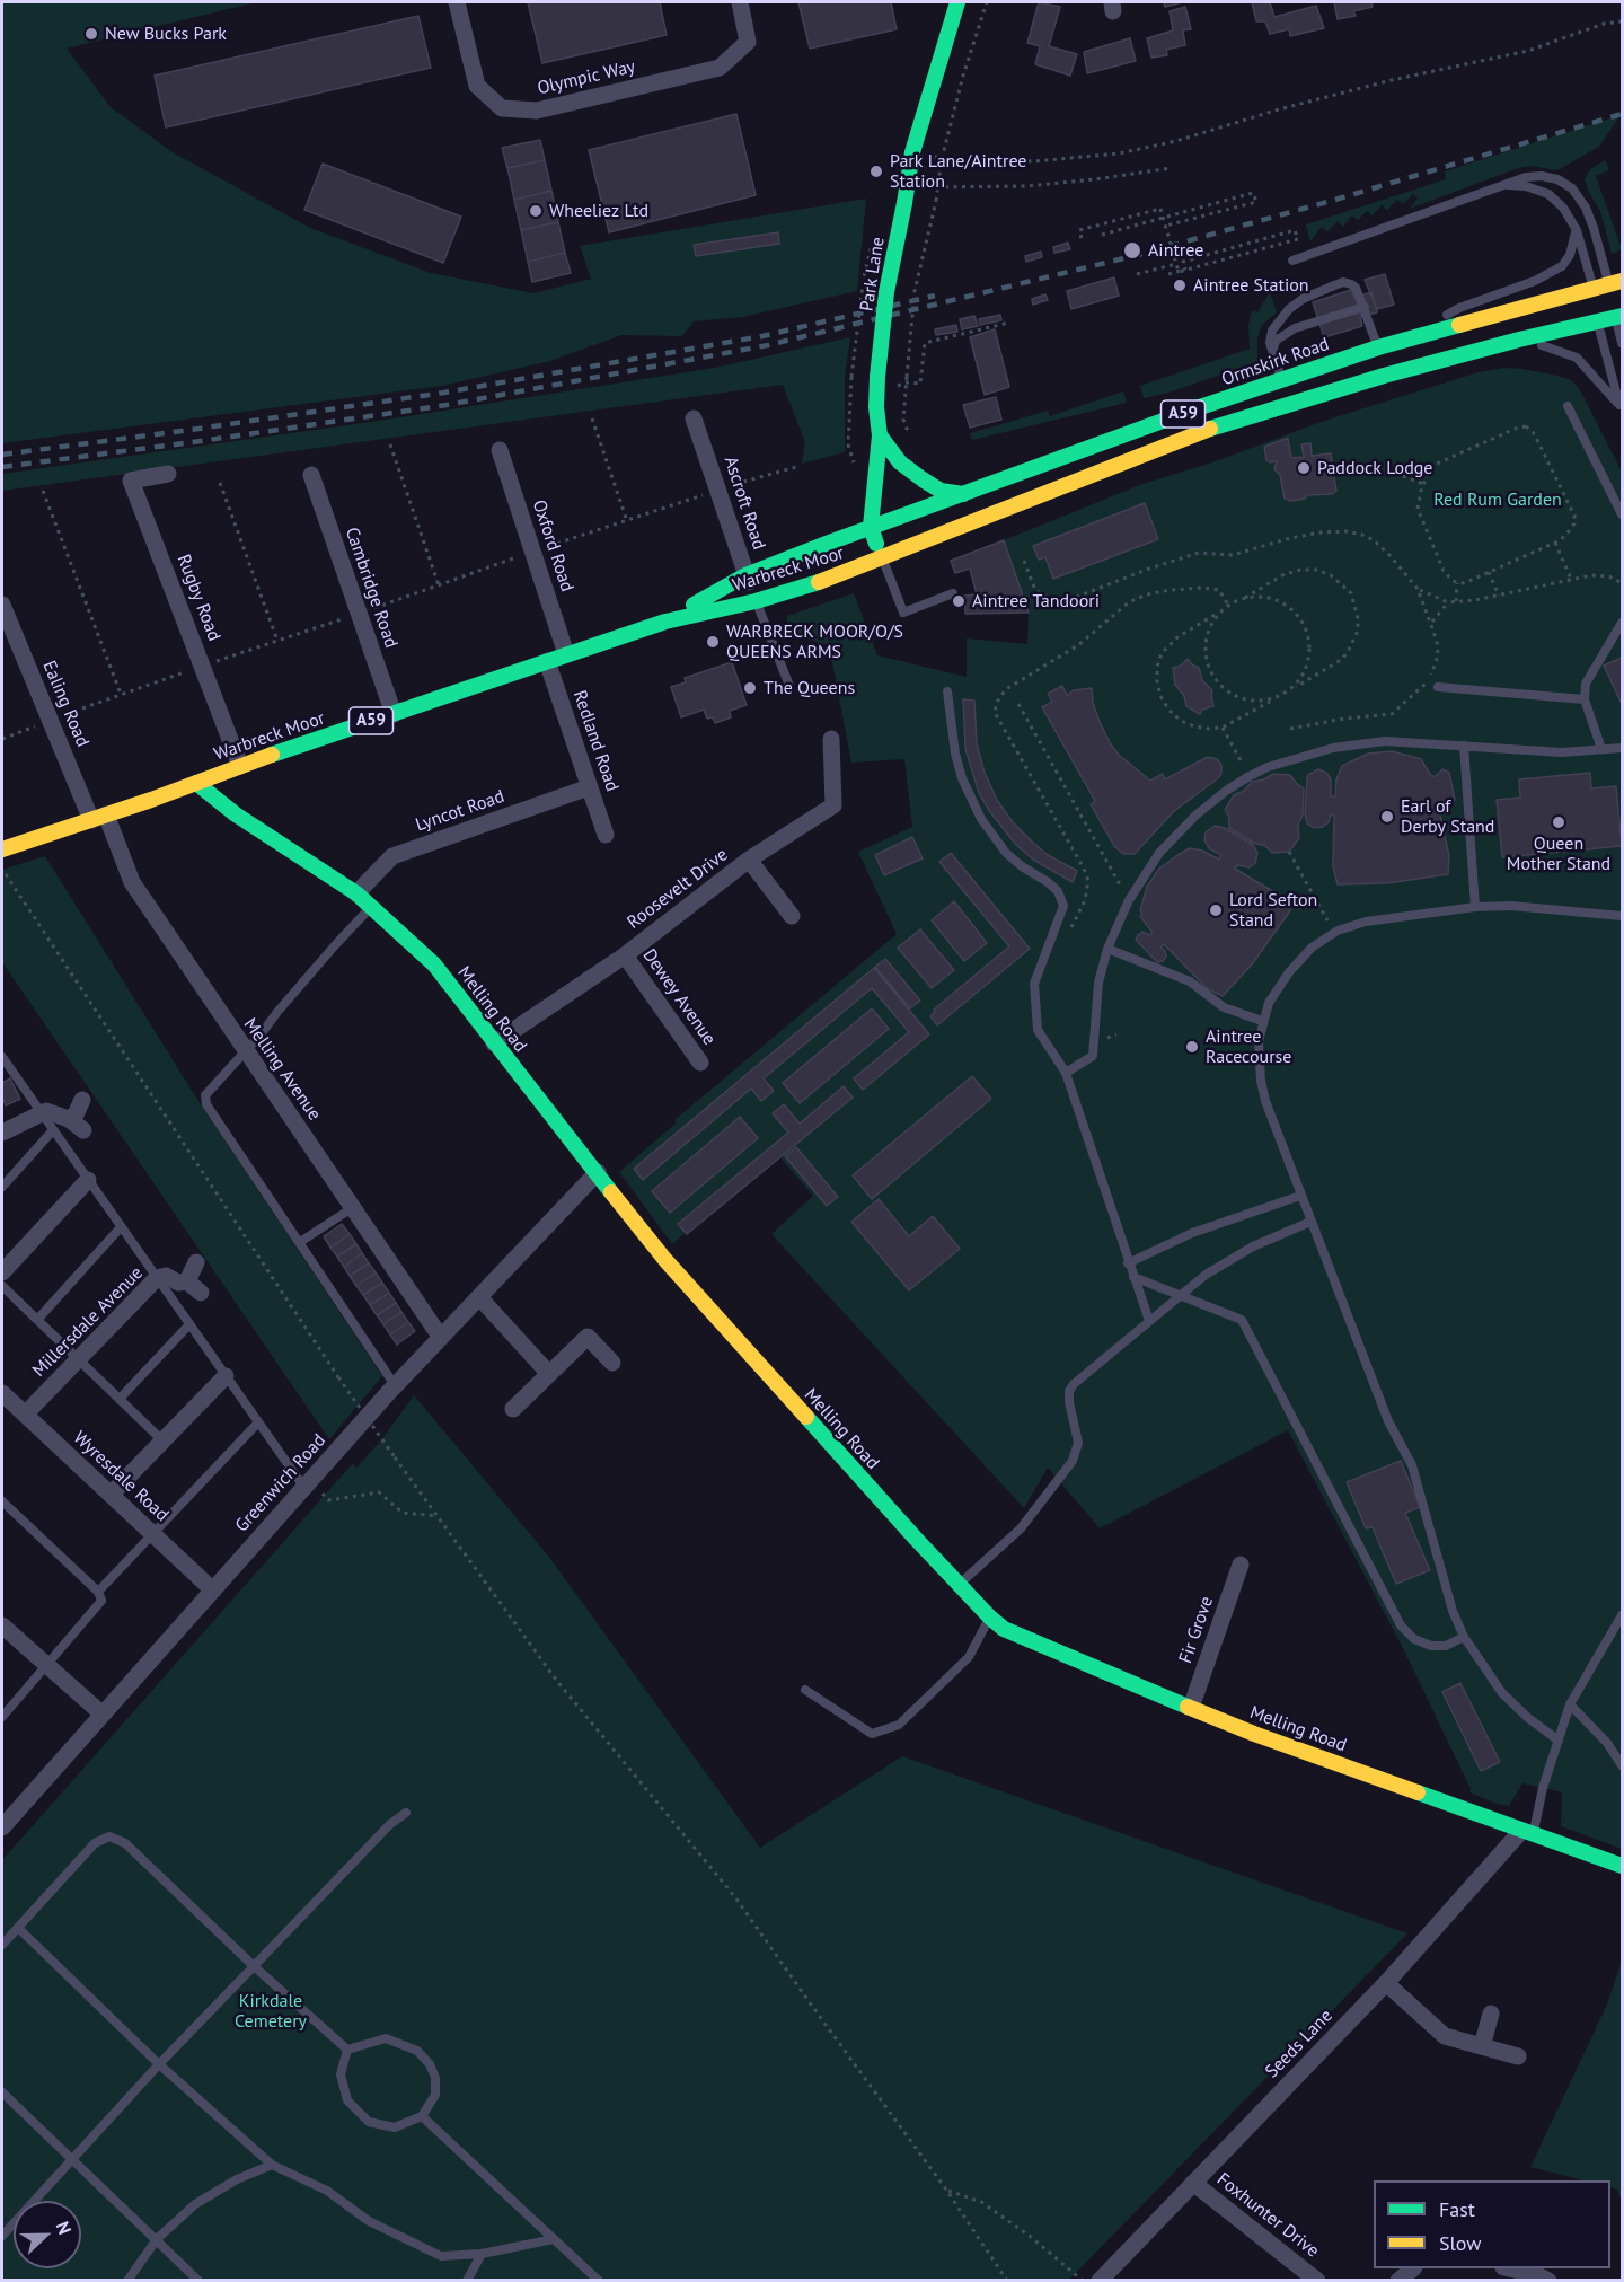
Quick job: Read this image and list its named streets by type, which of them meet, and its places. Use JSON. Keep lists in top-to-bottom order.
{
  "streets": {
    "main road": [
      "Park Lane",
      "Ormskirk Road",
      "A59",
      "Warbreck Moor",
      "Melling Road"
    ],
    "street": [
      "Olympic Way",
      "Ascroft Road",
      "Oxford Road",
      "Cambridge Road",
      "Rugby Road",
      "Ealing Road",
      "Redland Road",
      "Lyncot Road",
      "Roosevelt Drive",
      "Dewey Avenue",
      "Melling Avenue",
      "Millersdale Avenue",
      "Wyresdale Road",
      "Greenwich Road",
      "Fir Grove",
      "Seeds Lane",
      "Foxhunter Drive"
    ]
  },
  "crossings": [
    ["Park Lane", "Ormskirk Road"],
    ["Park Lane", "A59"],
    ["Park Lane", "Warbreck Moor"],
    ["Ormskirk Road", "Warbreck Moor"],
    ["A59", "Warbreck Moor"],
    ["Ascroft Road", "Warbreck Moor"],
    ["Oxford Road", "Warbreck Moor"],
    ["Warbreck Moor", "Cambridge Road"],
    ["Warbreck Moor", "Rugby Road"],
    ["Warbreck Moor", "Ealing Road"],
    ["Warbreck Moor", "Redland Road"],
    ["Warbreck Moor", "Melling Road"],
    ["Warbreck Moor", "Melling Avenue"],
    ["Ealing Road", "Melling Avenue"],
    ["Redland Road", "Lyncot Road"],
    ["Lyncot Road", "Melling Road"],
    ["Roosevelt Drive", "Dewey Avenue"],
    ["Roosevelt Drive", "Melling Road"],
    ["Melling Road", "Greenwich Road"],
    ["Melling Road", "Fir Grove"],
    ["Melling Road", "Seeds Lane"],
    ["Melling Avenue", "Greenwich Road"],
    ["Millersdale Avenue", "Wyresdale Road"],
    ["Wyresdale Road", "Greenwich Road"],
    ["Seeds Lane", "Foxhunter Drive"]
  ],
  "parks": ["Red Rum Garden", "Kirkdale Cemetery"],
  "places": [
    "New Bucks Park",
    "Park Lane/Aintree Station",
    "Wheeliez Ltd",
    "Aintree",
    "Aintree Station",
    "Paddock Lodge",
    "Aintree Tandoori",
    "WARBRECK MOOR/O/S QUEENS ARMS",
    "The Queens",
    "Earl of Derby Stand",
    "Queen Mother Stand",
    "Lord Sefton Stand",
    "Aintree Racecourse"
  ],
  "legend": ["Fast", "Slow"],
  "north": "right"
}
